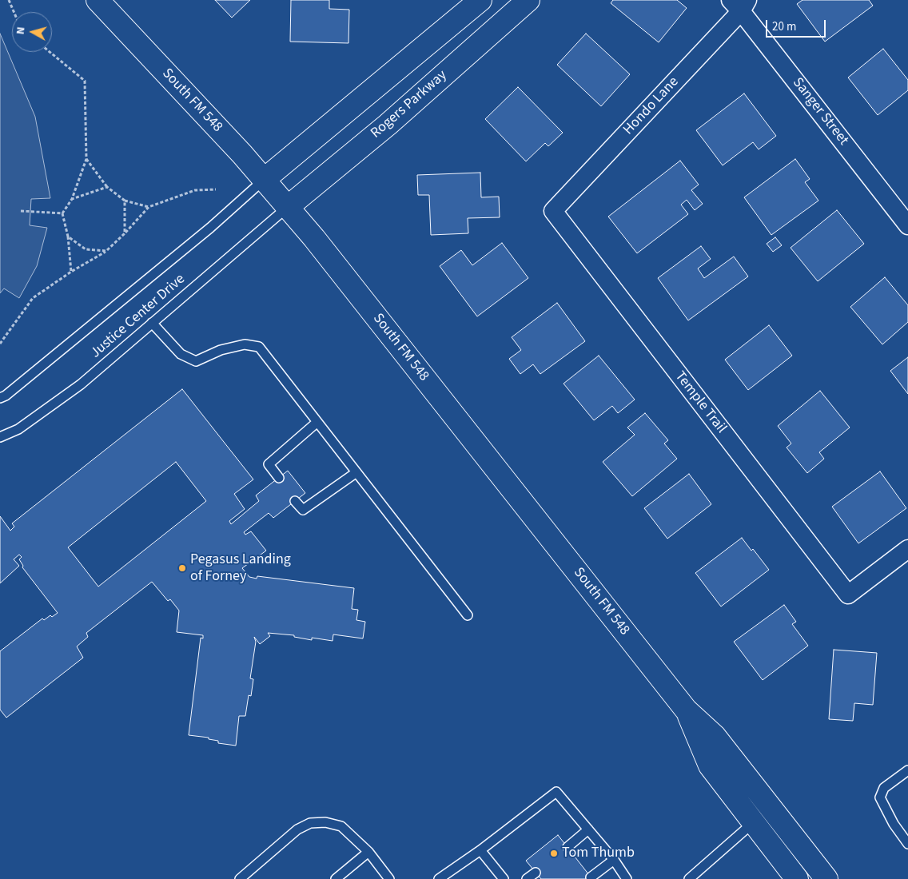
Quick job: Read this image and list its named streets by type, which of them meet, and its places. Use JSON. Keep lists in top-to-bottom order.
{
  "streets": {
    "main road": ["South FM 548", "Rogers Parkway"],
    "street": ["Hondo Lane", "Sanger Street", "Temple Trail"],
    "lane": ["Justice Center Drive"]
  },
  "crossings": [
    ["South FM 548", "Rogers Parkway"],
    ["South FM 548", "Justice Center Drive"],
    ["Rogers Parkway", "Justice Center Drive"],
    ["Hondo Lane", "Sanger Street"],
    ["Hondo Lane", "Temple Trail"]
  ],
  "places": ["Pegasus Landing of Forney", "Tom Thumb"],
  "scale_bar": "20 m",
  "north": "left"
}
